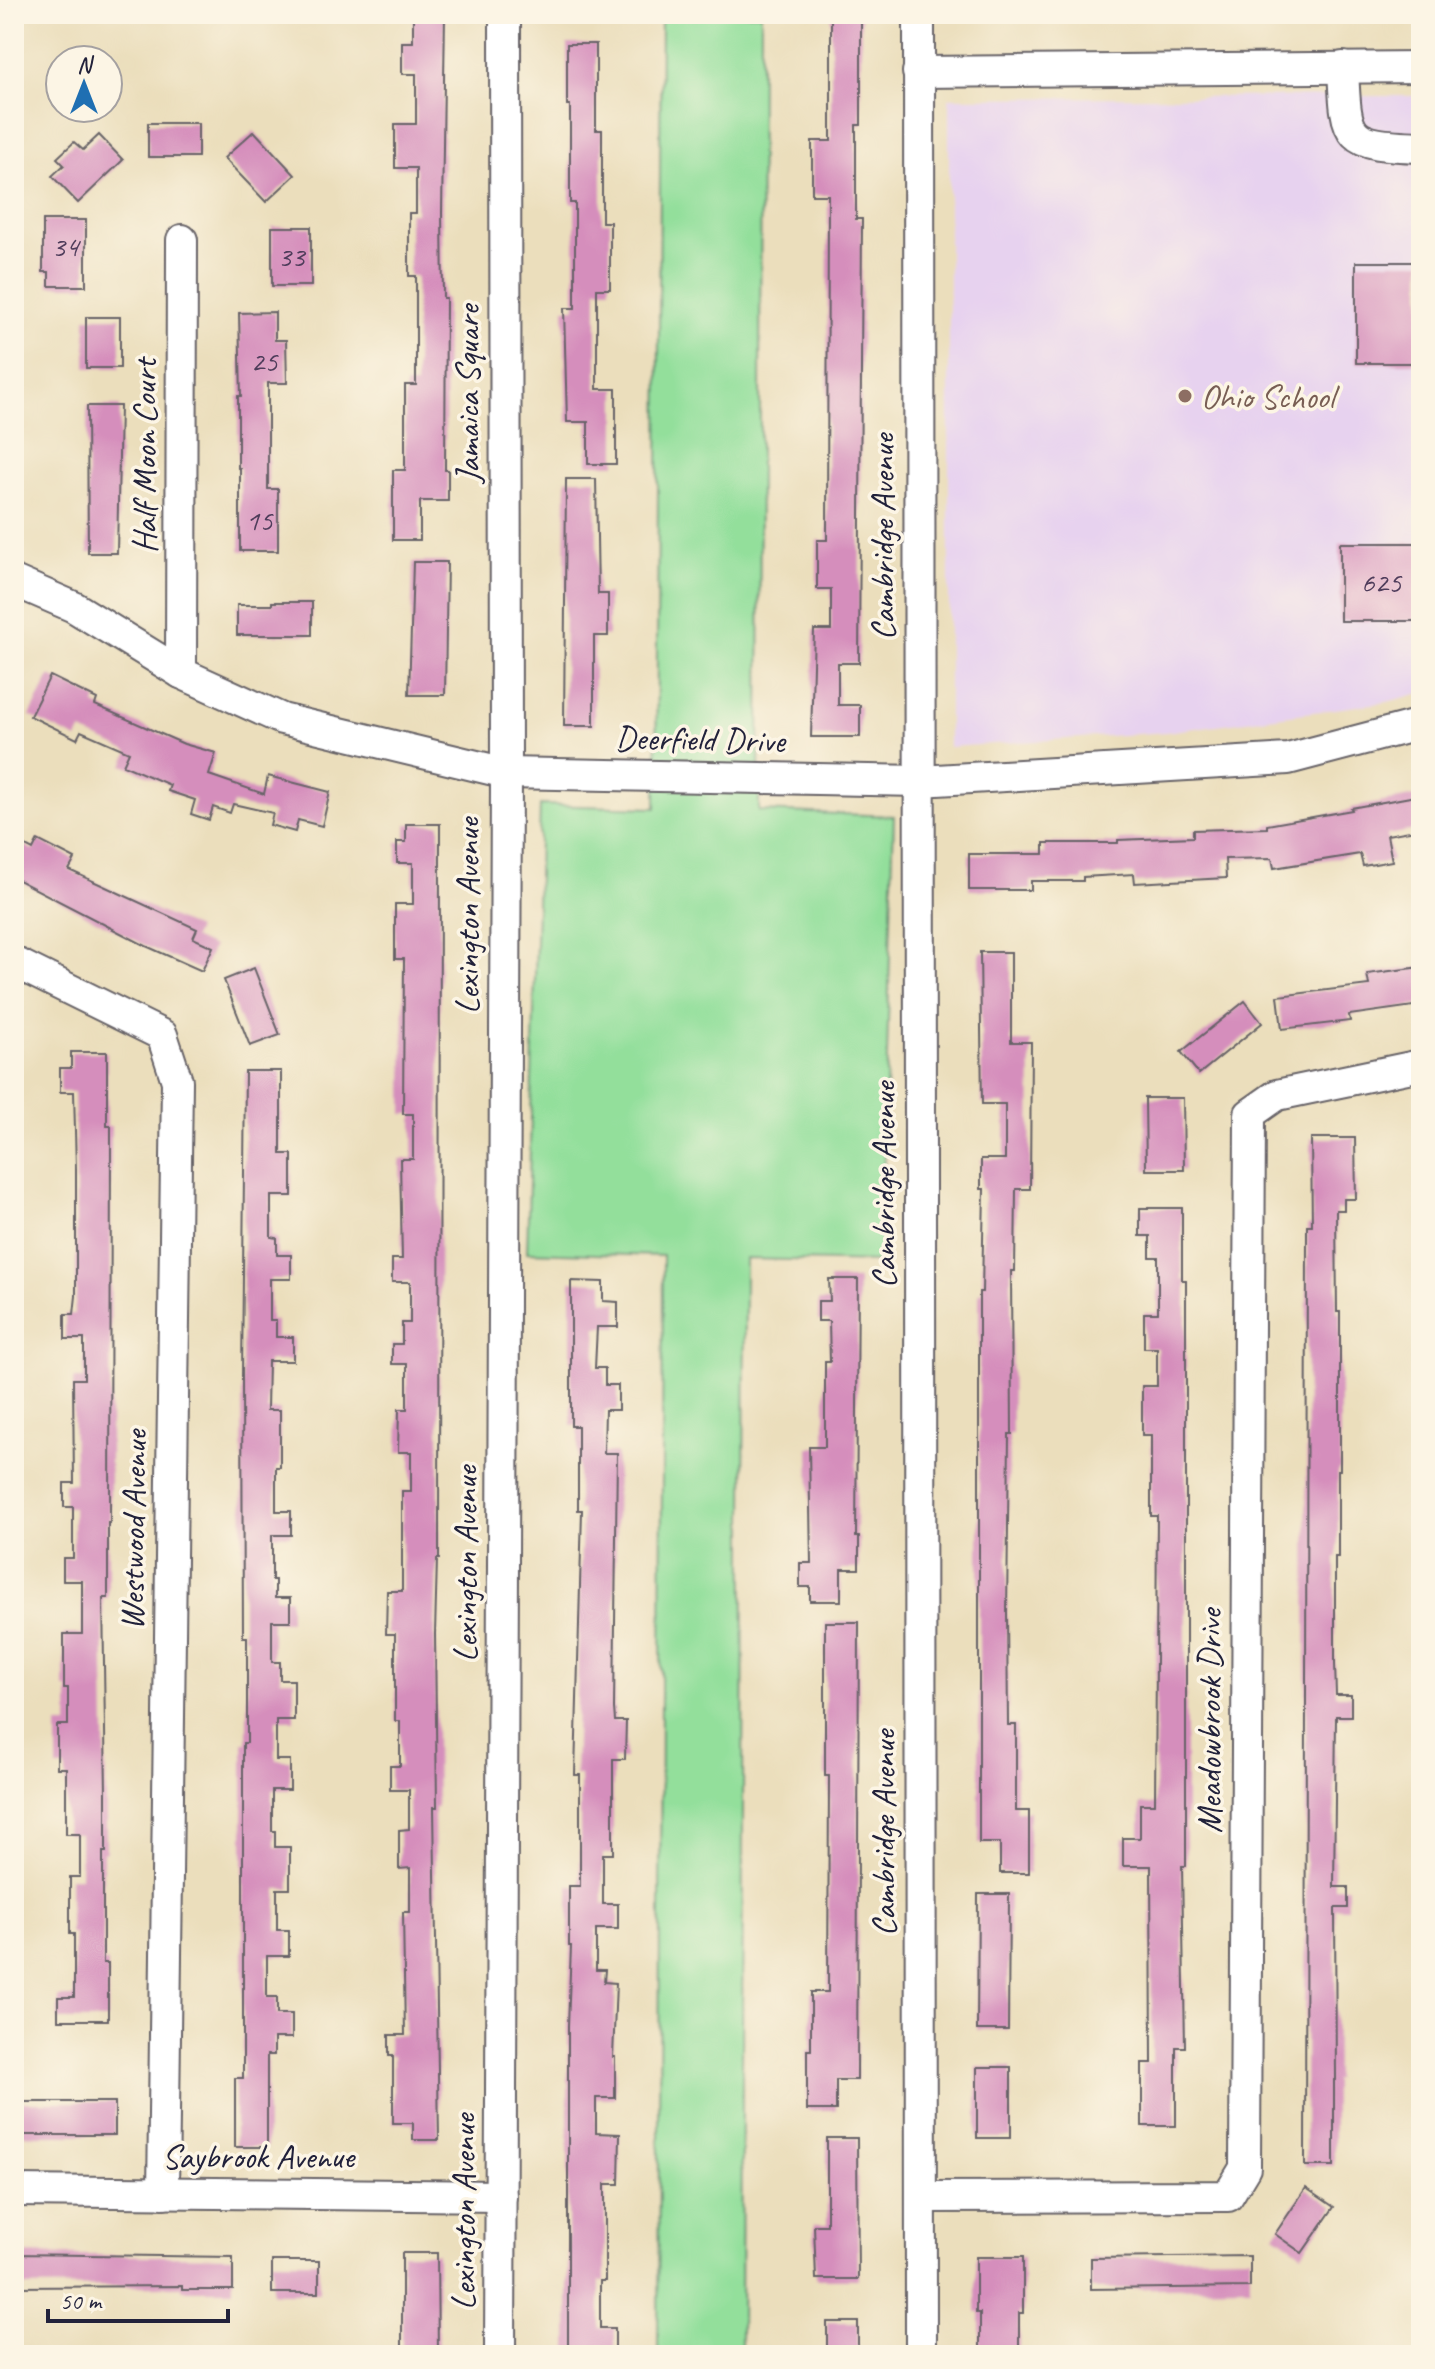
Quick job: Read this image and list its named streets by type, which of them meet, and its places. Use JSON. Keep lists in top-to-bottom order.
{
  "streets": {
    "street": [
      "Jamaica Square",
      "Half Moon Court",
      "Cambridge Avenue",
      "Deerfield Drive",
      "Lexington Avenue",
      "Westwood Avenue",
      "Meadowbrook Drive",
      "Saybrook Avenue"
    ]
  },
  "crossings": [
    ["Jamaica Square", "Deerfield Drive"],
    ["Jamaica Square", "Lexington Avenue"],
    ["Half Moon Court", "Deerfield Drive"],
    ["Cambridge Avenue", "Deerfield Drive"],
    ["Cambridge Avenue", "Meadowbrook Drive"],
    ["Deerfield Drive", "Lexington Avenue"],
    ["Lexington Avenue", "Saybrook Avenue"],
    ["Westwood Avenue", "Saybrook Avenue"]
  ],
  "places": ["Ohio School"],
  "house_numbers": [
    "34",
    "33",
    "25",
    "15",
    "625"
  ],
  "scale_bar": "50 m",
  "north": "top"
}
